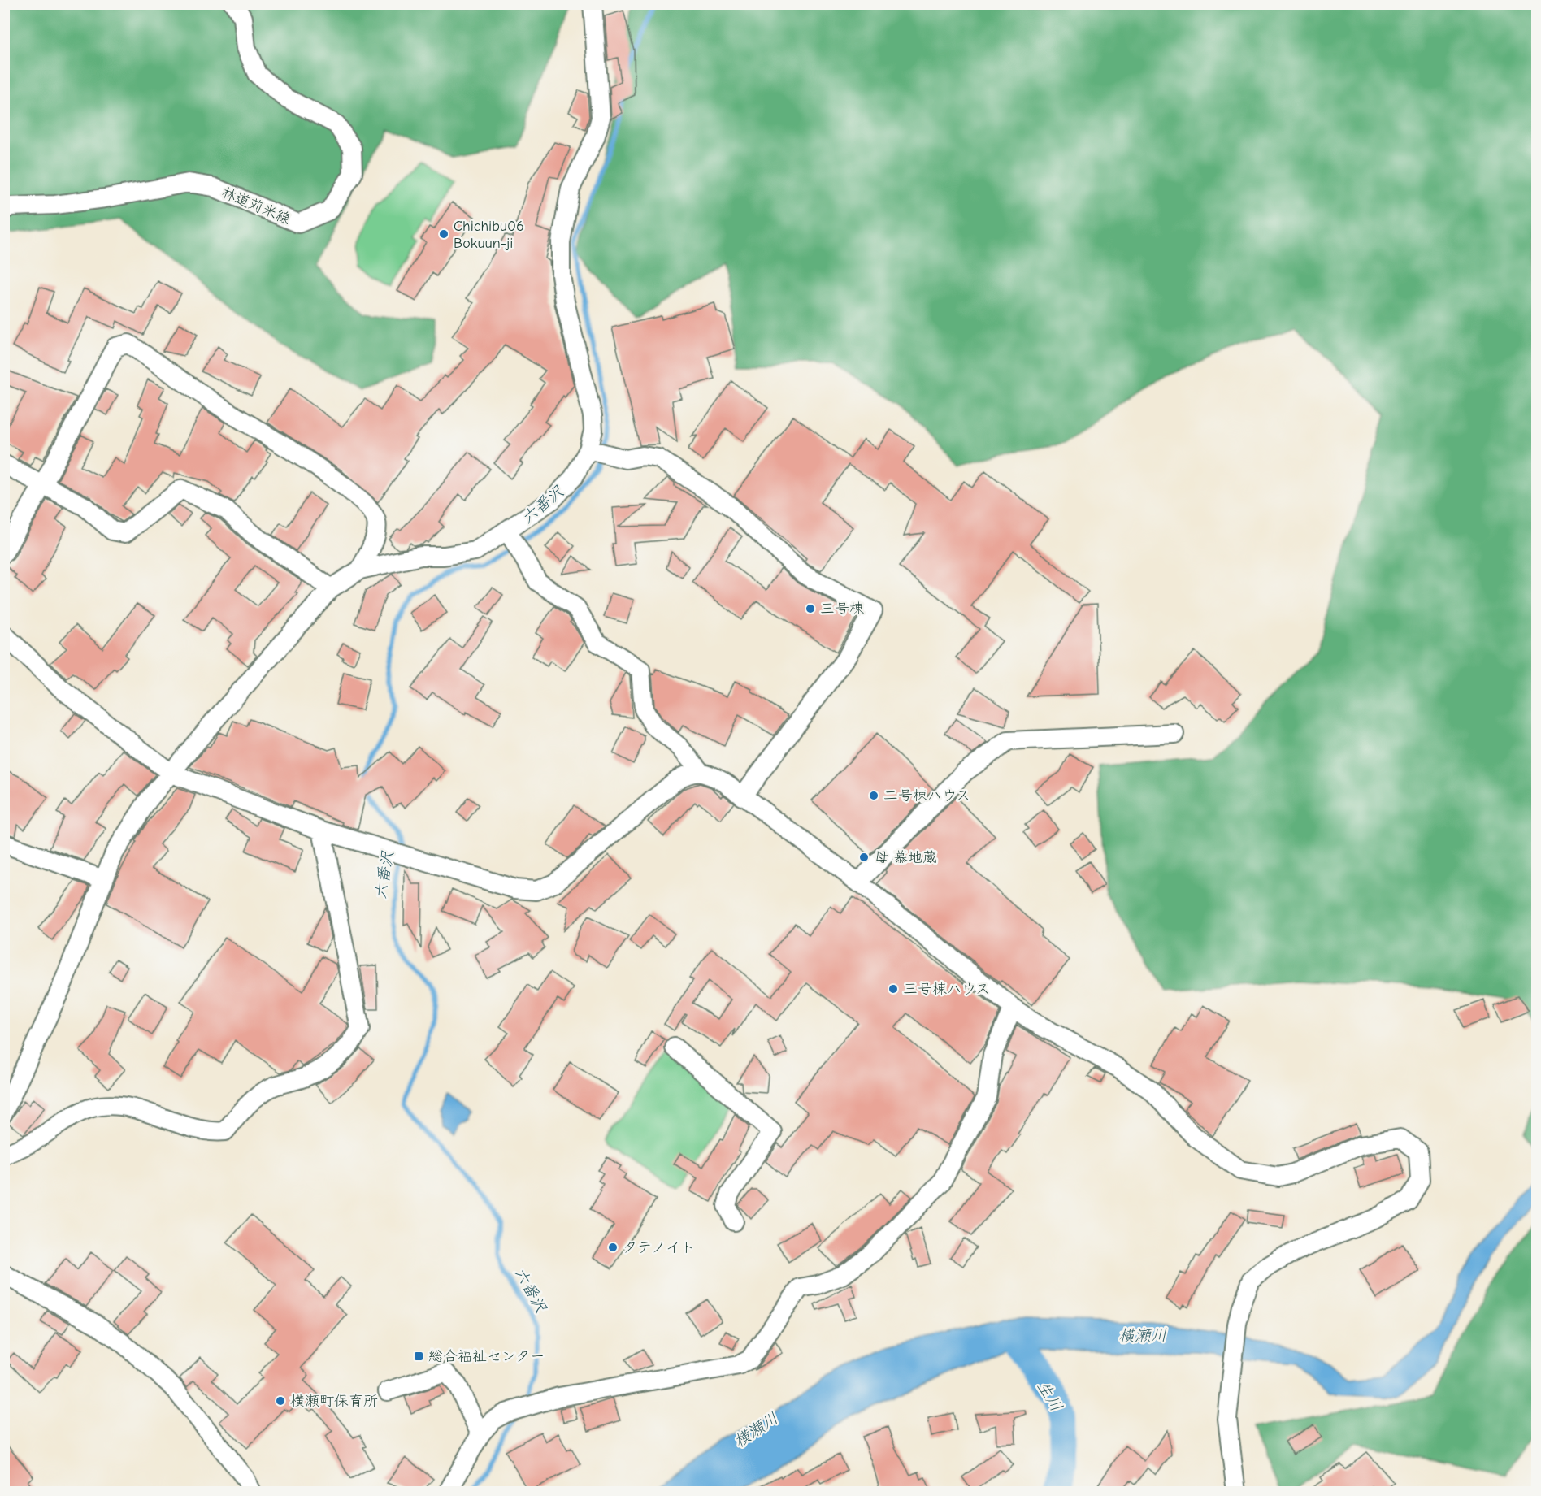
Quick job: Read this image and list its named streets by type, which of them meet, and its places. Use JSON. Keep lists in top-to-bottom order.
{
  "streets": {
    "street": ["林道苅米線"]
  },
  "water": ["六番沢", "横瀬川", "生川"],
  "places": {
    "other": [
      "Chichibu06 Bokuun-ji",
      "三号棟",
      "二号棟ハウス",
      "母 慕地蔵",
      "三号棟ハウス",
      "タテノイト",
      "横瀬町保育所"
    ],
    "transit": ["総合福祉センター"]
  }
}
